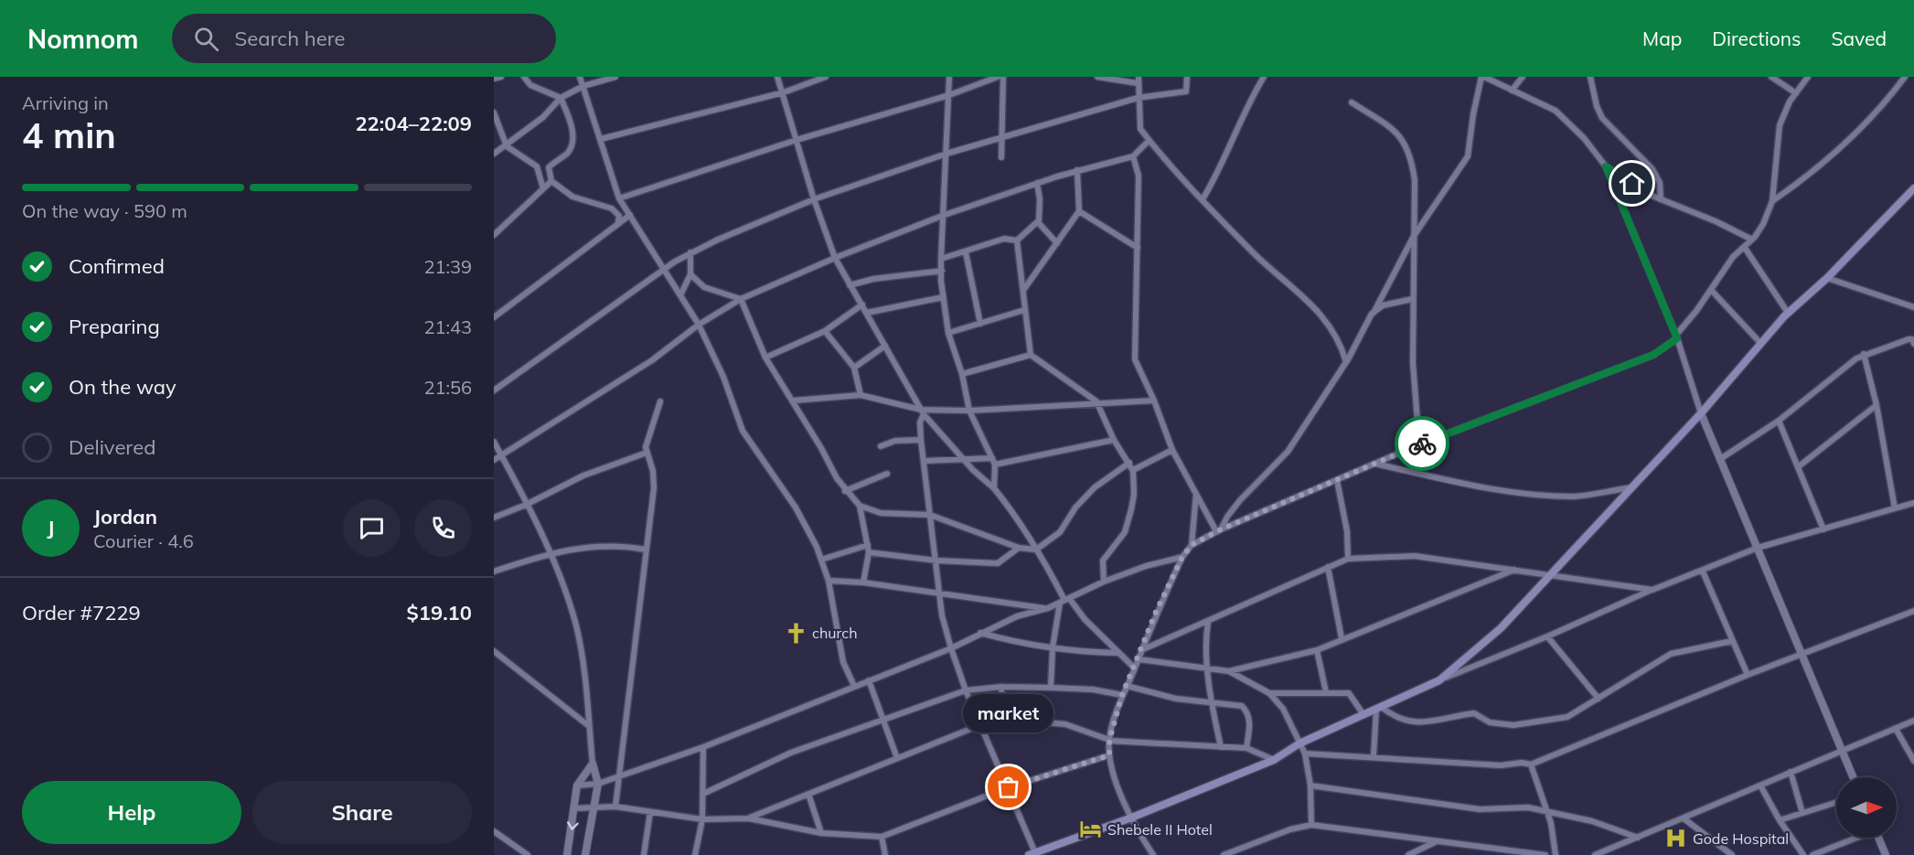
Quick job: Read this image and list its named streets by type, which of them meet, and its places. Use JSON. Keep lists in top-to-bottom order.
{
  "places": {
    "church": ["church"],
    "other": ["market"],
    "hotel": ["Shebele II Hotel"],
    "hospital": ["Gode Hospital"]
  },
  "north": "right",
  "page": {
    "header": "Nomnom",
    "search": "Search here",
    "nav": ["Map", "Directions", "Saved"],
    "heading": ["4 min", "Arriving in", "22:04–22:09"],
    "panel": [
      "Jordan",
      "Courier · 4.6",
      "Order #7229",
      "$19.10"
    ],
    "bar": "On the way · 590 m",
    "list": [
      ["Confirmed", "21:39"],
      ["Preparing", "21:43"],
      ["On the way", "21:56"],
      "Delivered"
    ],
    "round": "J",
    "bubble": "market",
    "buttons": ["Help", "Share"]
  }
}
